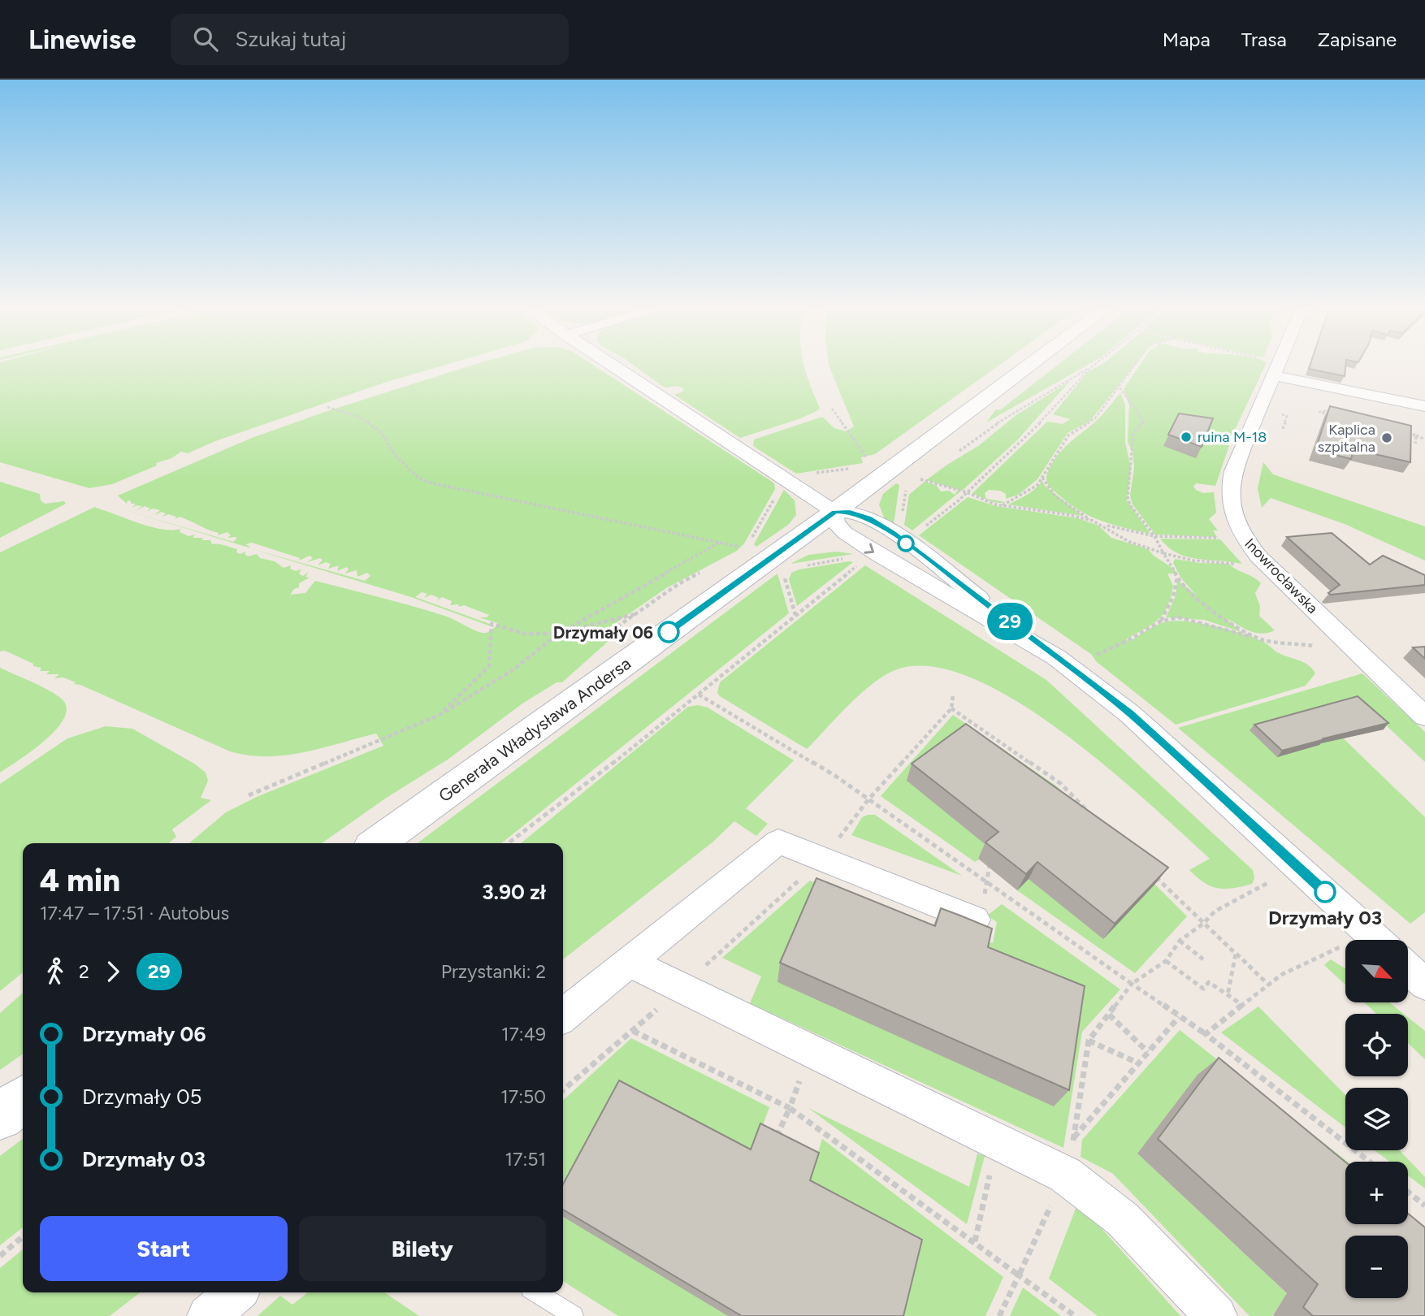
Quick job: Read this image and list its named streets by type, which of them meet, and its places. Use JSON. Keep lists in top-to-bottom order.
{
  "streets": {
    "main road": ["Generała Władysława Andersa"],
    "street": ["Inowrocławska"]
  },
  "places": [
    "ruina M-18",
    "Kaplica szpitalna",
    "Drzymały 06",
    "Drzymały 03"
  ],
  "lines": ["bus line 29"],
  "north": "bottom right",
  "page": {
    "header": "Linewise",
    "search": "Szukaj tutaj",
    "nav": ["Mapa", "Trasa", "Zapisane"],
    "on_map": "29",
    "heading": ["4 min", "17:47 – 17:51 · Autobus", "3.90 zł"],
    "map_buttons": ["+", "−"],
    "legs": ["2", "29", "Przystanki: 2"],
    "list": [
      {
        "name": "Drzymały 06",
        "value": "17:49"
      },
      {
        "name": "Drzymały 05",
        "value": "17:50"
      },
      {
        "name": "Drzymały 03",
        "value": "17:51"
      }
    ],
    "buttons": ["Start", "Bilety"]
  }
}
